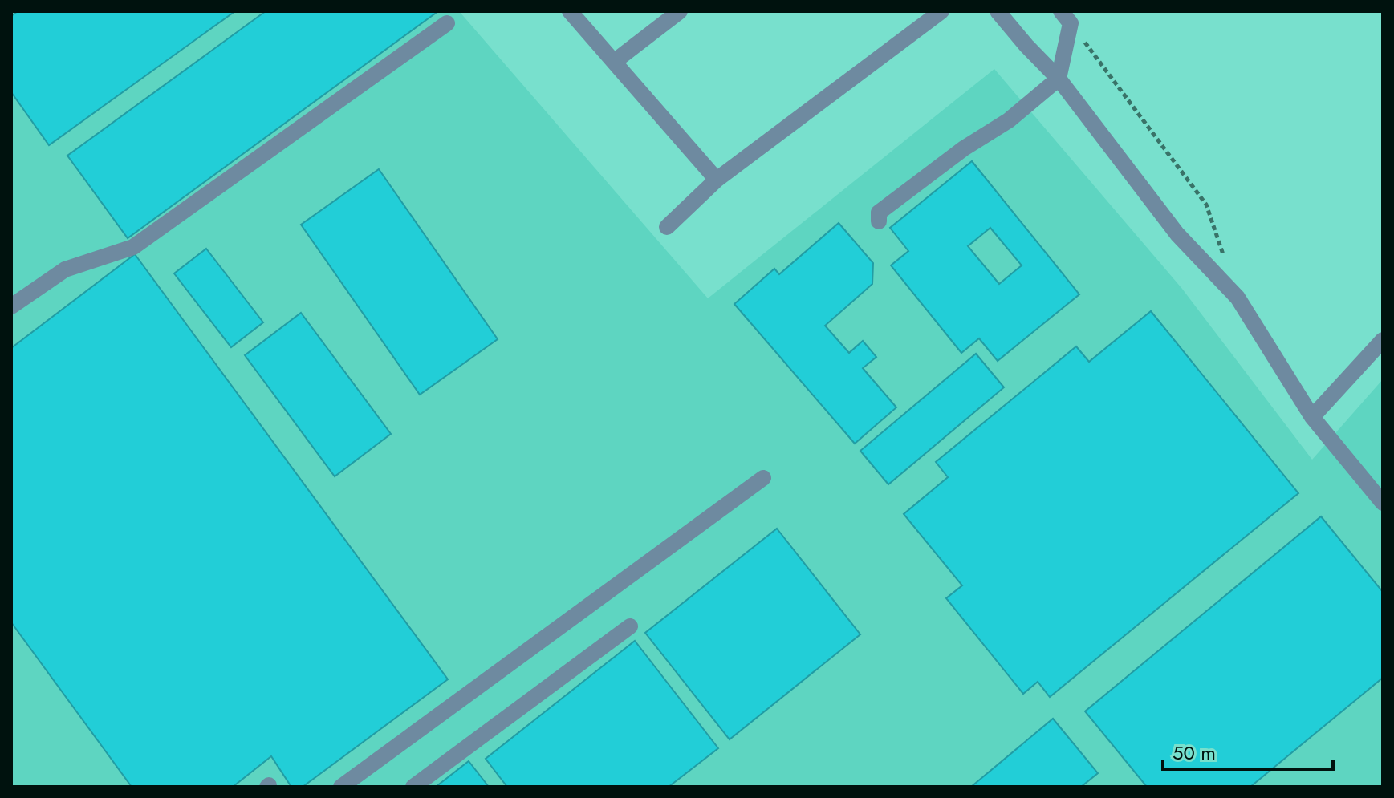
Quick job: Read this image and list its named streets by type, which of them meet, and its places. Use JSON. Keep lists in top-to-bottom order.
{
  "scale_bar": "50 m"
}
